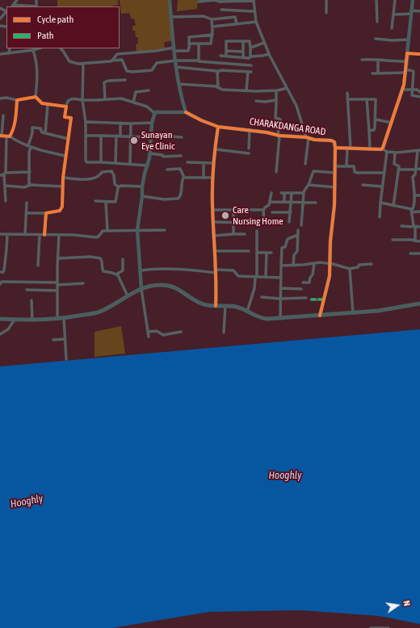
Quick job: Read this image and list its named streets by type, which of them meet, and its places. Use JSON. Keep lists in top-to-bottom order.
{
  "streets": {
    "street": ["CHARAKDANGA ROAD"]
  },
  "water": ["Hooghly"],
  "places": ["Sunayan Eye Clinic", "Care Nursing Home"],
  "legend": ["Cycle path", "Path"],
  "north": "right"
}
